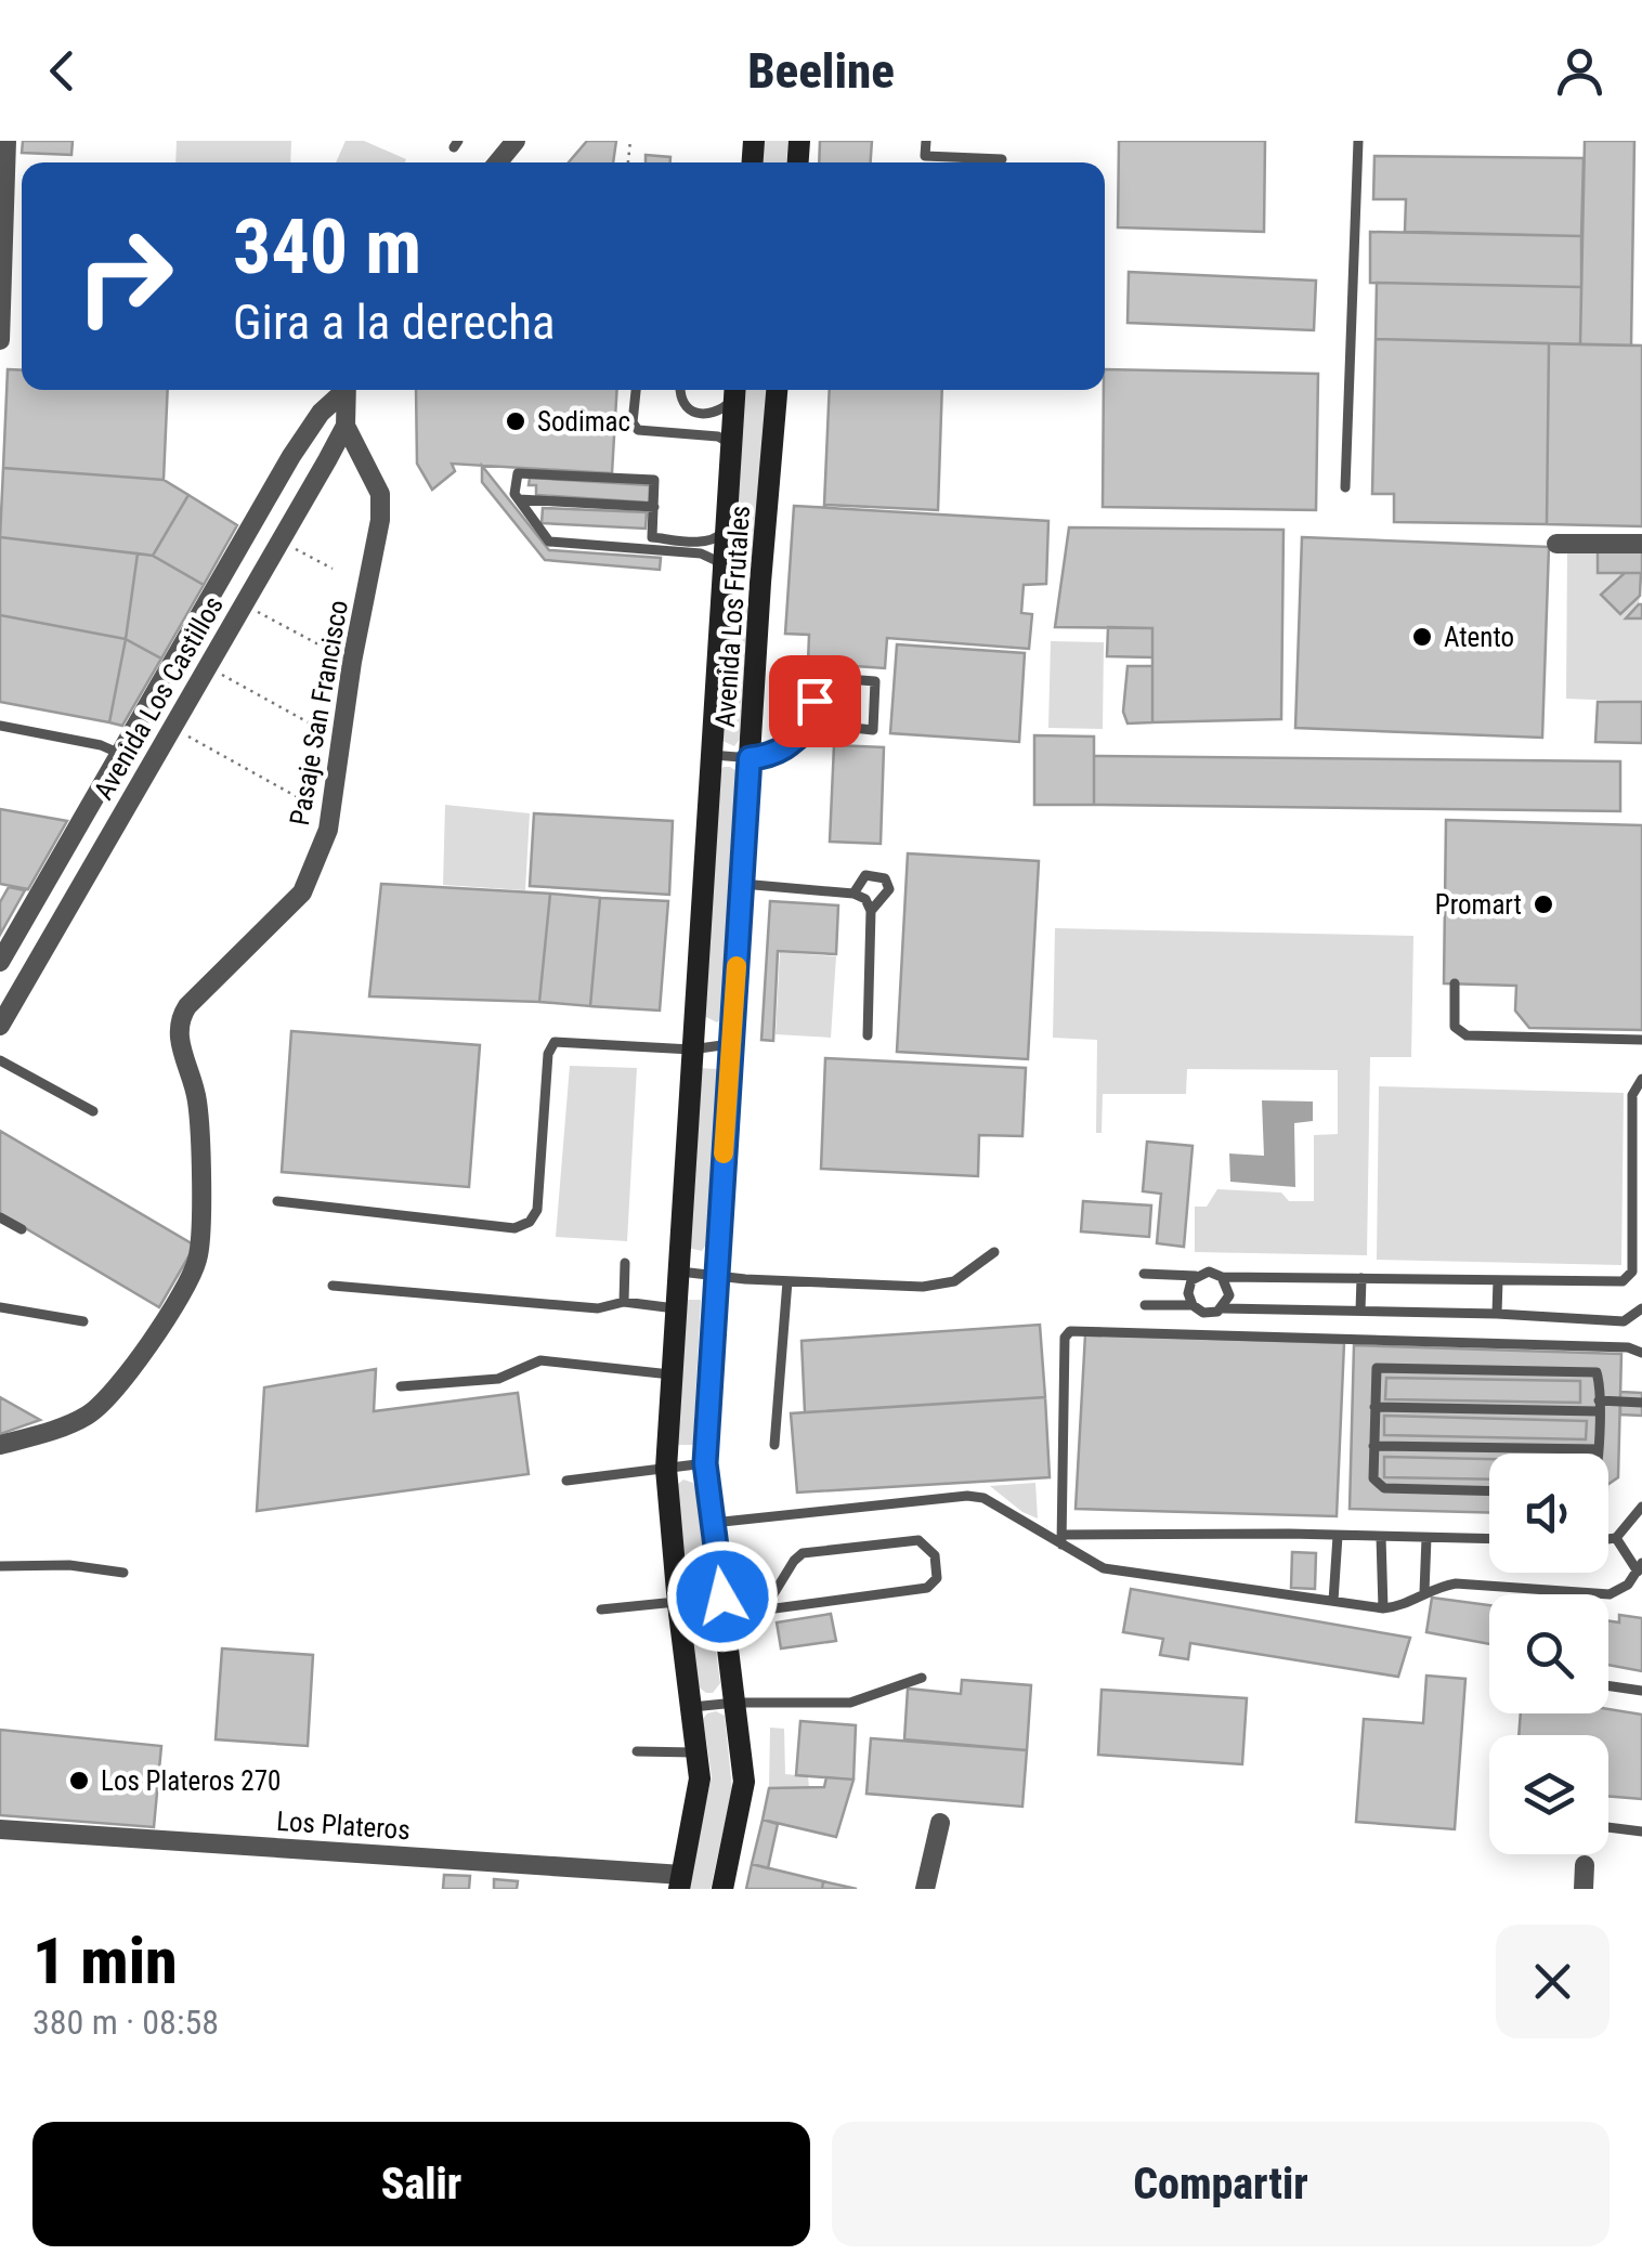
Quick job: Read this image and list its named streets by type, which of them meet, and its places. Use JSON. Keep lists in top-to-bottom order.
{
  "streets": {
    "main road": ["Avenida Los Frutales"],
    "street": ["Avenida Los Castillos", "Pasaje San Francisco", "Los Plateros"]
  },
  "crossings": [
    ["Avenida Los Frutales", "Los Plateros"],
    ["Avenida Los Castillos", "Pasaje San Francisco"]
  ],
  "places": [
    "Sodimac",
    "Atento",
    "Promart",
    "Los Plateros 270"
  ],
  "page": {
    "header": "Beeline",
    "turn": ["340 m", "Gira a la derecha"],
    "heading": ["1 min", "380 m · 08:58"],
    "buttons": ["Salir", "Compartir"]
  }
}
